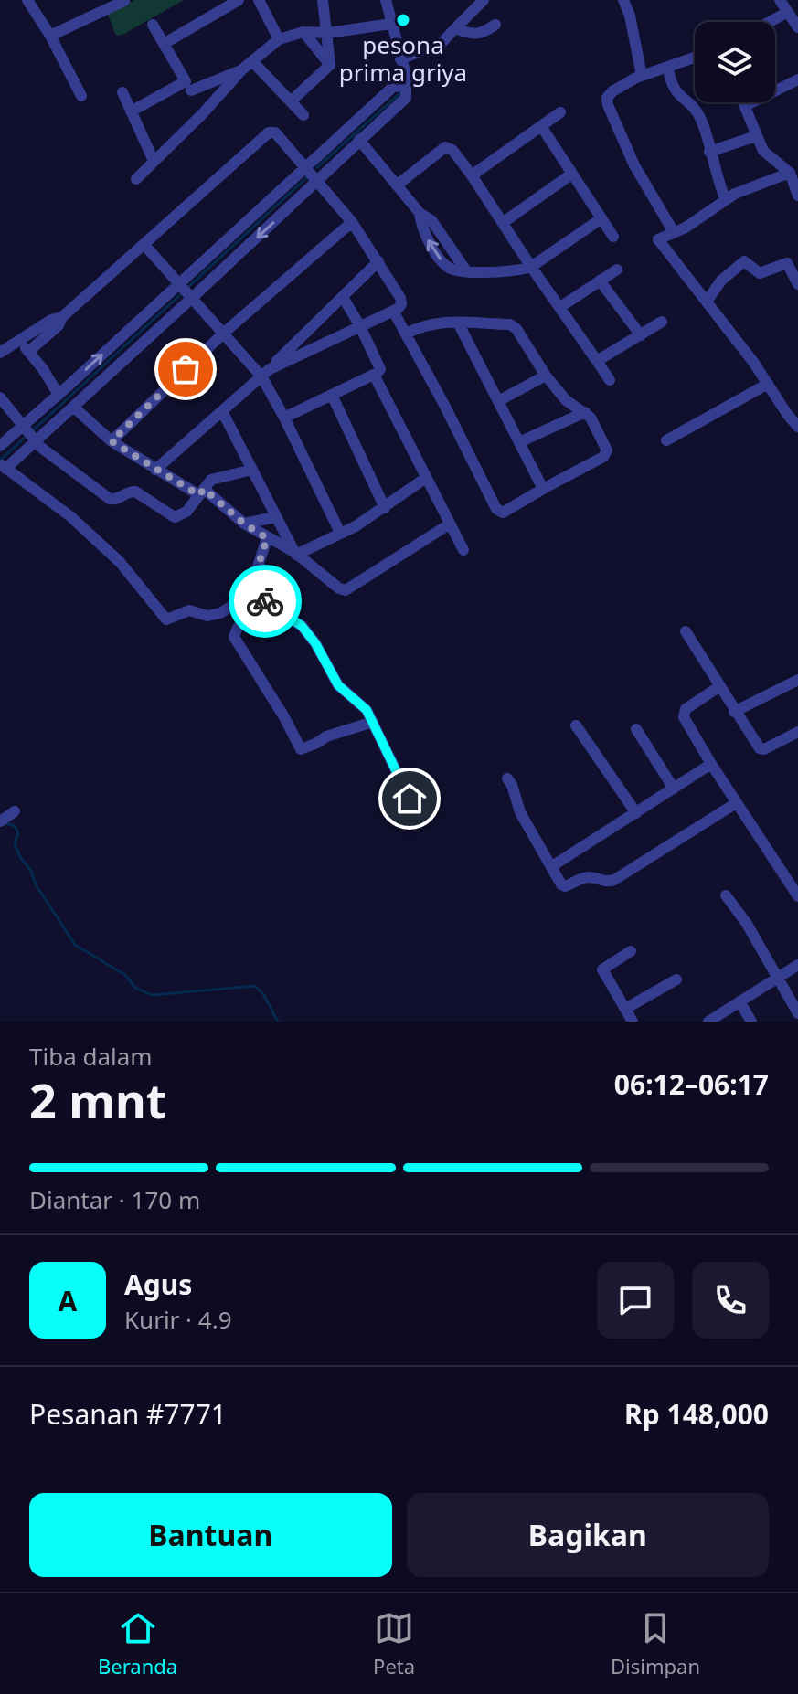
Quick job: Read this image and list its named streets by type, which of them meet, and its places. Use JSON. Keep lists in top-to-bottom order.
{
  "places": ["pesona prima griya"],
  "page": {
    "heading": ["2 mnt", "Tiba dalam", "06:12–06:17"],
    "panel": [
      "Agus",
      "Kurir · 4.9",
      "Pesanan #7771",
      "Rp 148,000"
    ],
    "bar": "Diantar · 170 m",
    "round": "A",
    "buttons": ["Bantuan", "Bagikan"],
    "tabs": ["Beranda", "Peta", "Disimpan"]
  }
}
